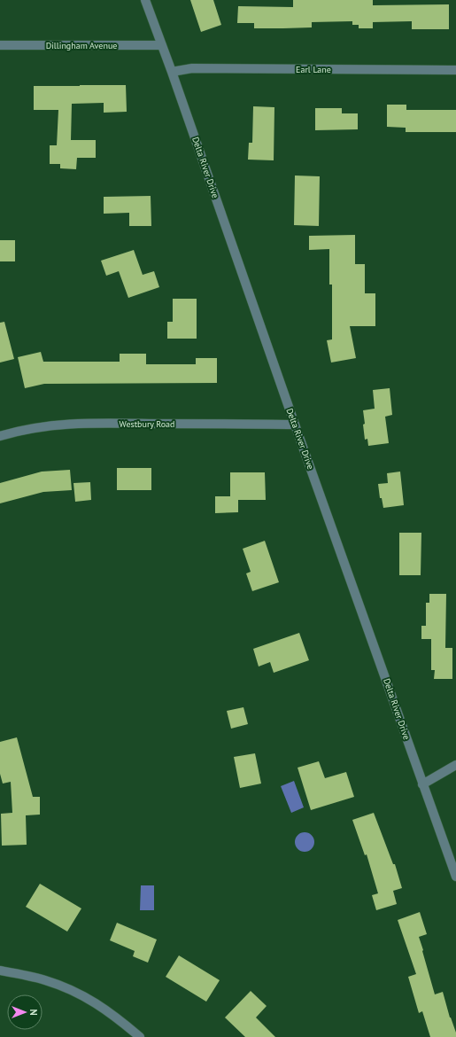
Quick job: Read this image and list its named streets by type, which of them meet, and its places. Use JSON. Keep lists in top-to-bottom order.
{
  "streets": {
    "street": [
      "Dillingham Avenue",
      "Earl Lane",
      "Delta River Drive",
      "Westbury Road"
    ]
  },
  "crossings": [
    ["Dillingham Avenue", "Delta River Drive"],
    ["Earl Lane", "Delta River Drive"],
    ["Delta River Drive", "Westbury Road"]
  ],
  "north": "right"
}
